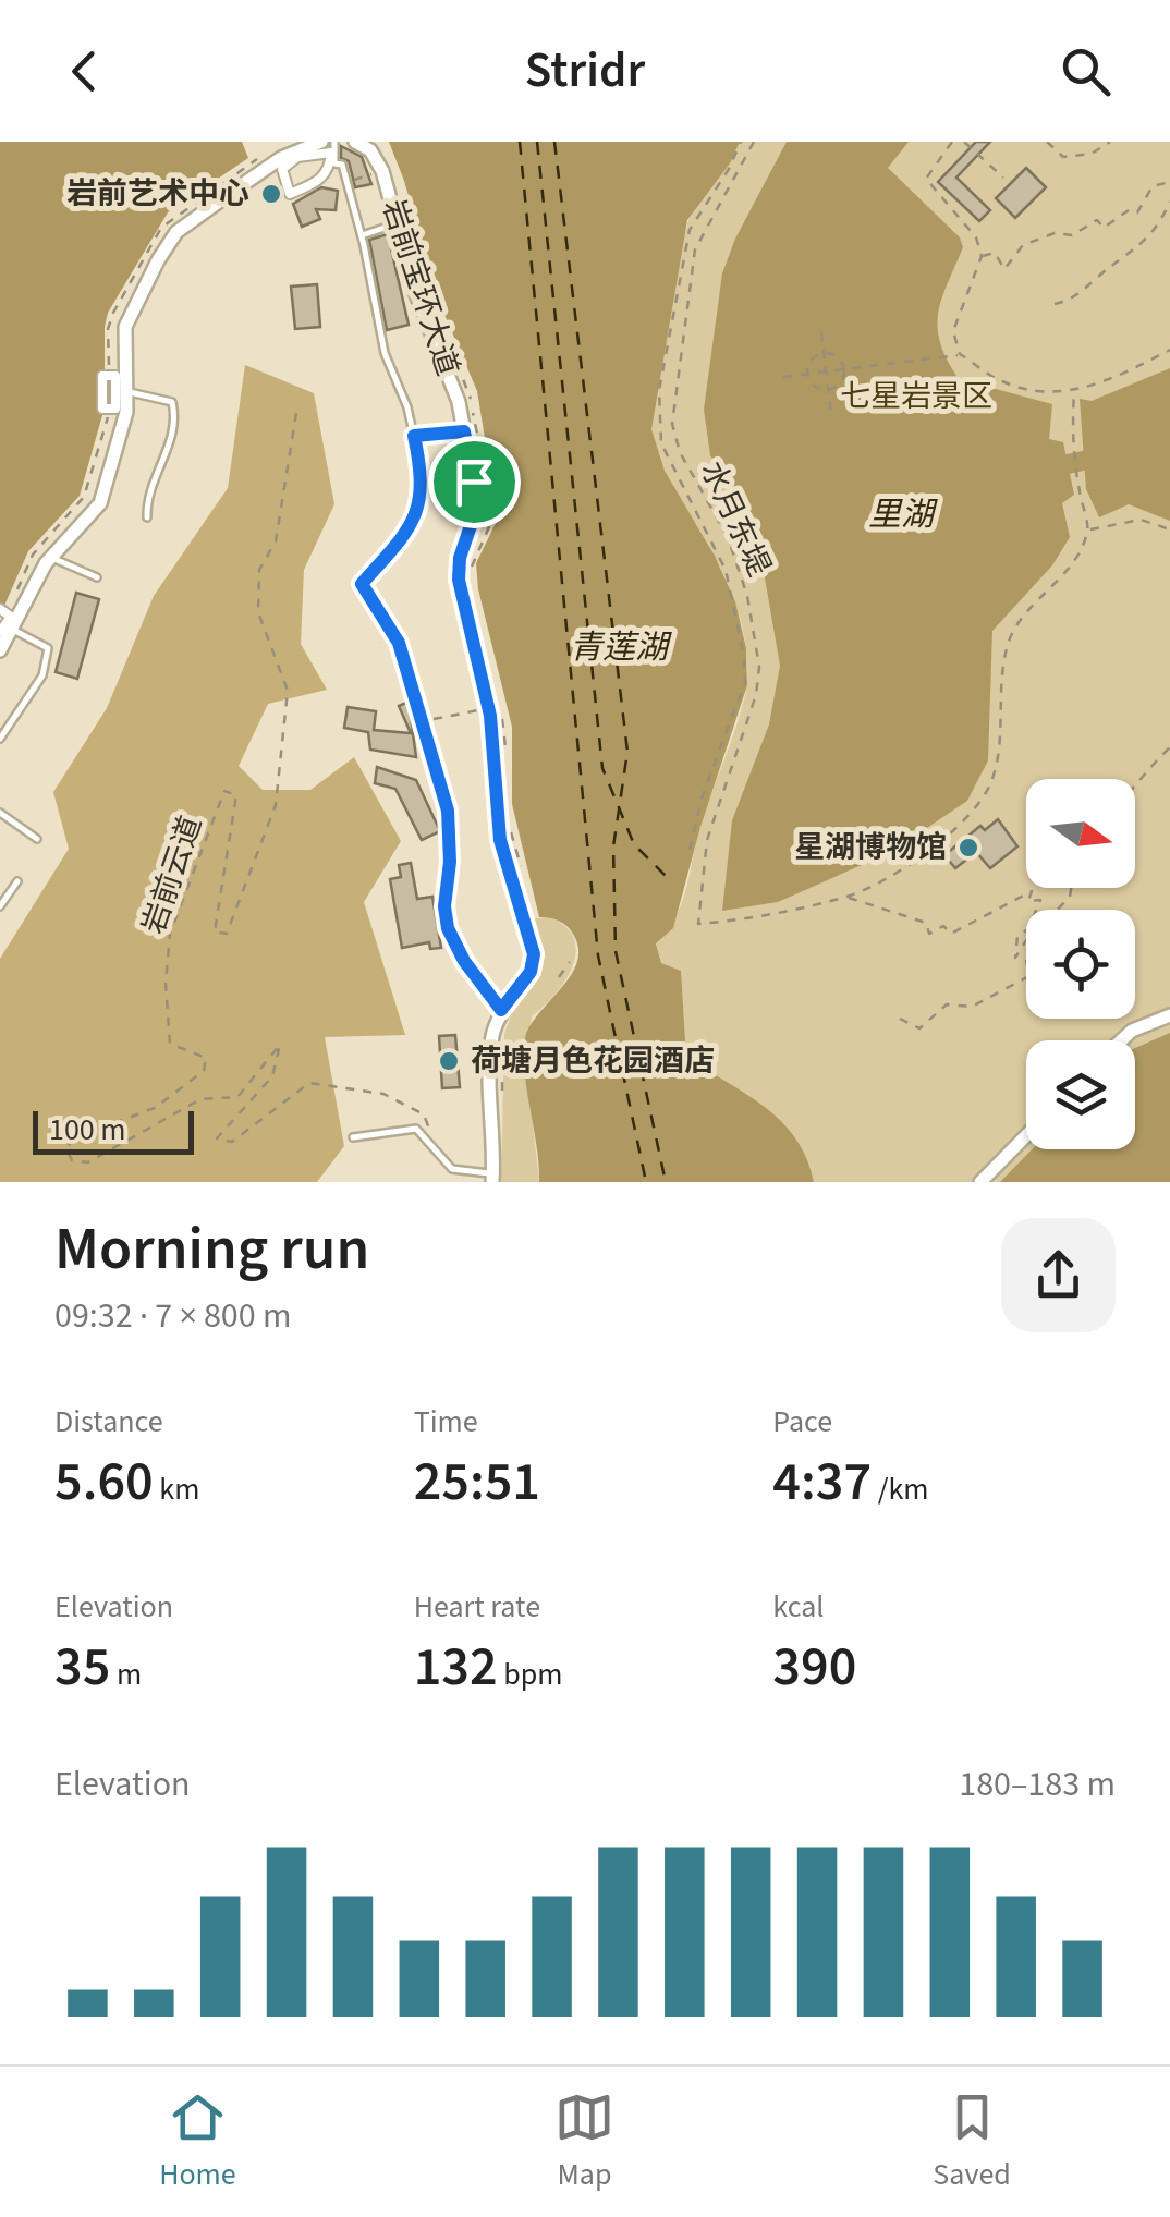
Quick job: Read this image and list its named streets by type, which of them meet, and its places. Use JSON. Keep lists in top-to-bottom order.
{
  "streets": {
    "street": ["岩前宝环大道"],
    "path": ["水月东堤", "岩前云道"]
  },
  "water": ["里湖", "青莲湖"],
  "parks": ["七星岩景区"],
  "places": ["岩前艺术中心", "星湖博物馆", "荷塘月色花园酒店"],
  "scale_bar": "100 m",
  "north": "right",
  "page": {
    "header": "Stridr",
    "scale": "100 m",
    "heading": ["Morning run", "09:32 · 7 × 800 m"],
    "stats": [
      ["Distance", "5.60 km"],
      ["Time", "25:51"],
      ["Pace", "4:37 /km"],
      ["Elevation", "35 m"],
      ["Heart rate", "132 bpm"],
      ["kcal", "390"]
    ],
    "chart": ["Elevation", "180–183 m"],
    "tabs": ["Home", "Map", "Saved"]
  }
}
